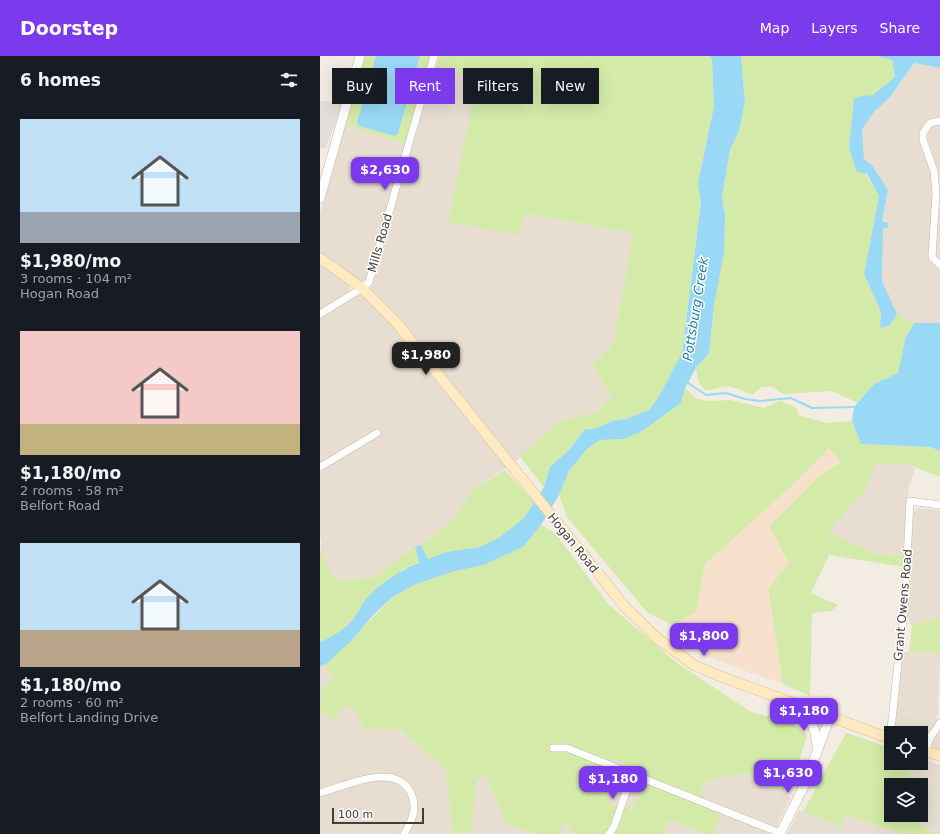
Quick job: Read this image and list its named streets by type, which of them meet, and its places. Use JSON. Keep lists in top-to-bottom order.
{
  "streets": {
    "main road": ["Hogan Road"],
    "street": ["Mills Road", "Grant Owens Road"]
  },
  "crossings": [
    ["Mills Road", "Hogan Road"]
  ],
  "water": ["Pottsburg Creek"],
  "scale_bar": "100 m",
  "page": {
    "header": "Doorstep",
    "nav": ["Map", "Layers", "Share"],
    "heading": "6 homes",
    "chip": [
      "Buy",
      "Rent",
      "Filters",
      "New"
    ],
    "list": [
      {
        "name": "$1,980/mo",
        "note": "3 rooms · 104 m² · Hogan Road"
      },
      {
        "name": "$1,180/mo",
        "note": "2 rooms · 58 m² · Belfort Road"
      },
      {
        "name": "$1,180/mo",
        "note": "2 rooms · 60 m² · Belfort Landing Drive"
      }
    ],
    "price": [
      "$2,630",
      "$1,980",
      "$1,800",
      "$1,180",
      "$1,630",
      "$1,180"
    ],
    "scale": "100 m"
  }
}
